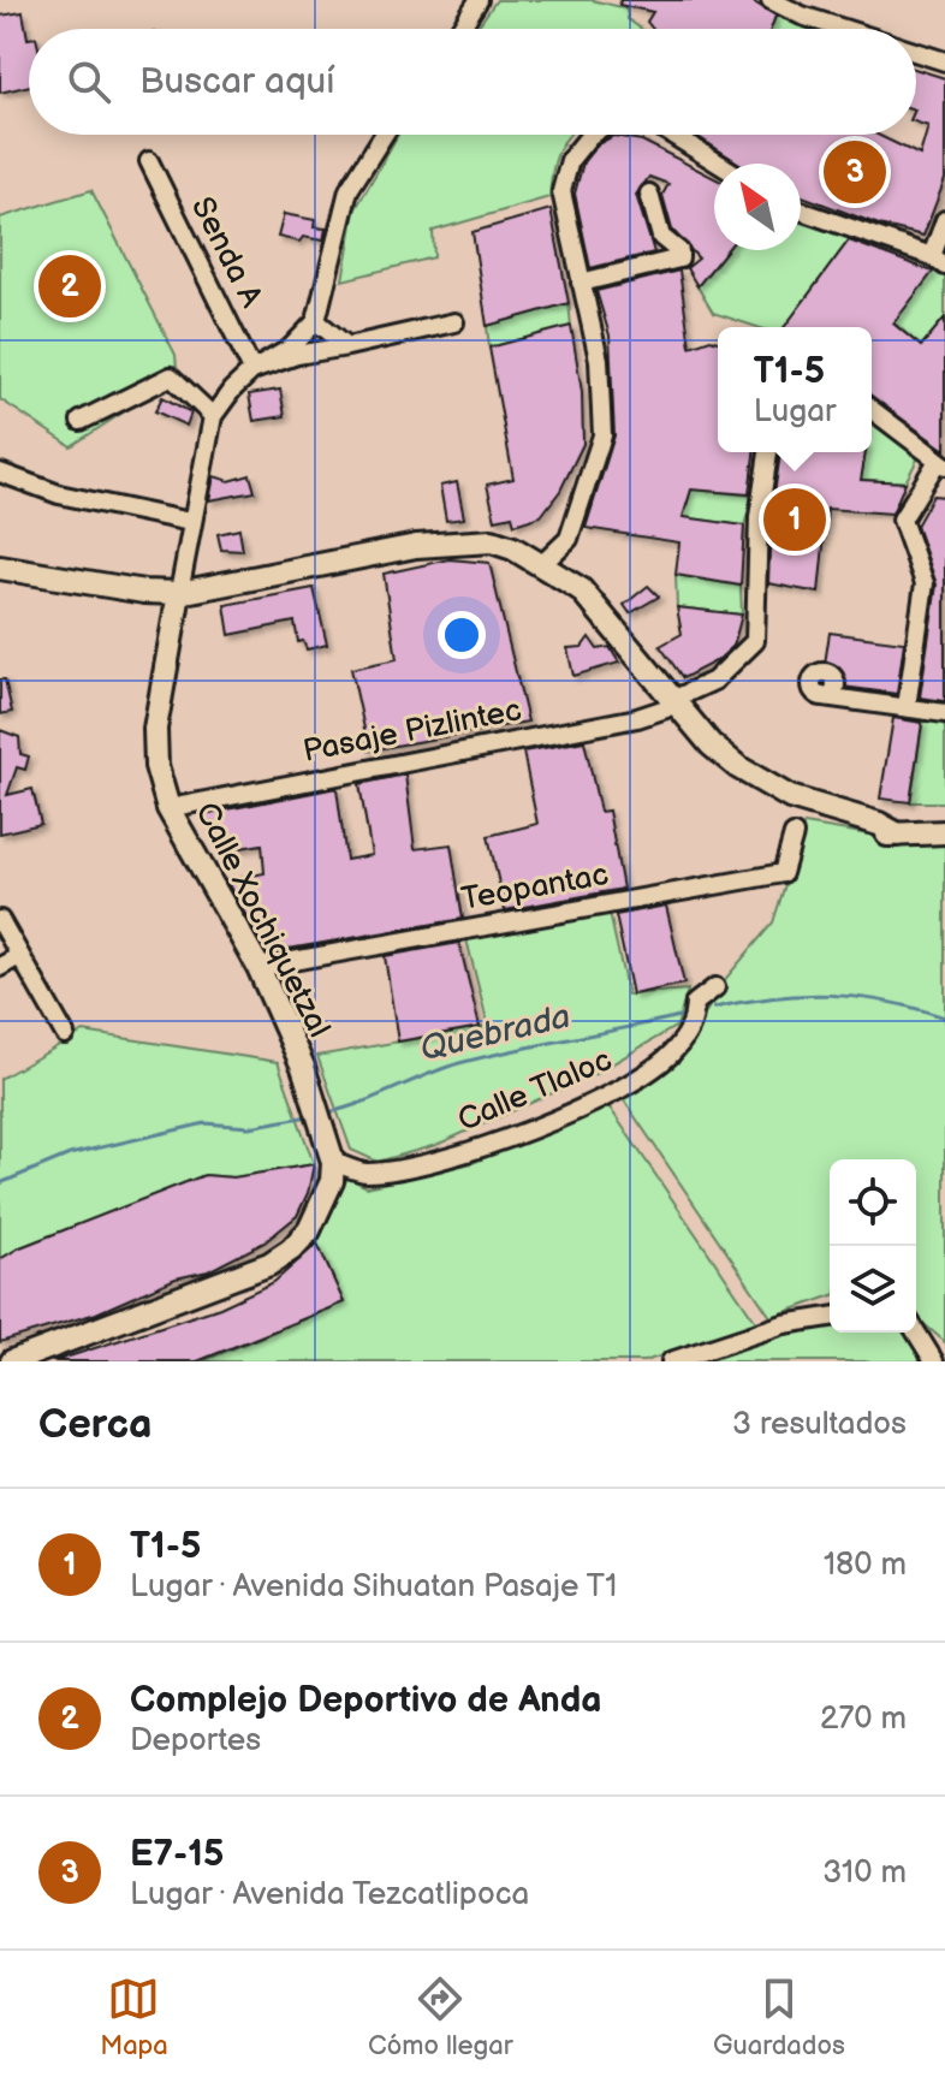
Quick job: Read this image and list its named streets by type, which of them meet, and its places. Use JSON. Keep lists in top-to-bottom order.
{
  "streets": {
    "main road": ["Calle Xochiquetzal"],
    "street": [
      "Senda A",
      "Pasaje Pizlintec",
      "Teopantac",
      "Calle Tlaloc"
    ]
  },
  "crossings": [
    ["Pasaje Pizlintec", "Calle Xochiquetzal"],
    ["Teopantac", "Calle Xochiquetzal"],
    ["Calle Xochiquetzal", "Calle Tlaloc"]
  ],
  "water": ["Quebrada"],
  "north": "top left",
  "page": {
    "search": "Buscar aquí",
    "pins": ["3", "2", "1"],
    "popup": ["T1-5", "Lugar"],
    "heading": ["Cerca", "3 resultados"],
    "list": [
      {
        "mark": "1",
        "name": "T1-5",
        "note": "Lugar · Avenida Sihuatan Pasaje T1",
        "value": "180 m"
      },
      {
        "mark": "2",
        "name": "Complejo Deportivo de Anda",
        "note": "Deportes",
        "value": "270 m"
      },
      {
        "mark": "3",
        "name": "E7-15",
        "note": "Lugar · Avenida Tezcatlipoca",
        "value": "310 m"
      }
    ],
    "nav": ["Mapa", "Cómo llegar", "Guardados"]
  }
}
